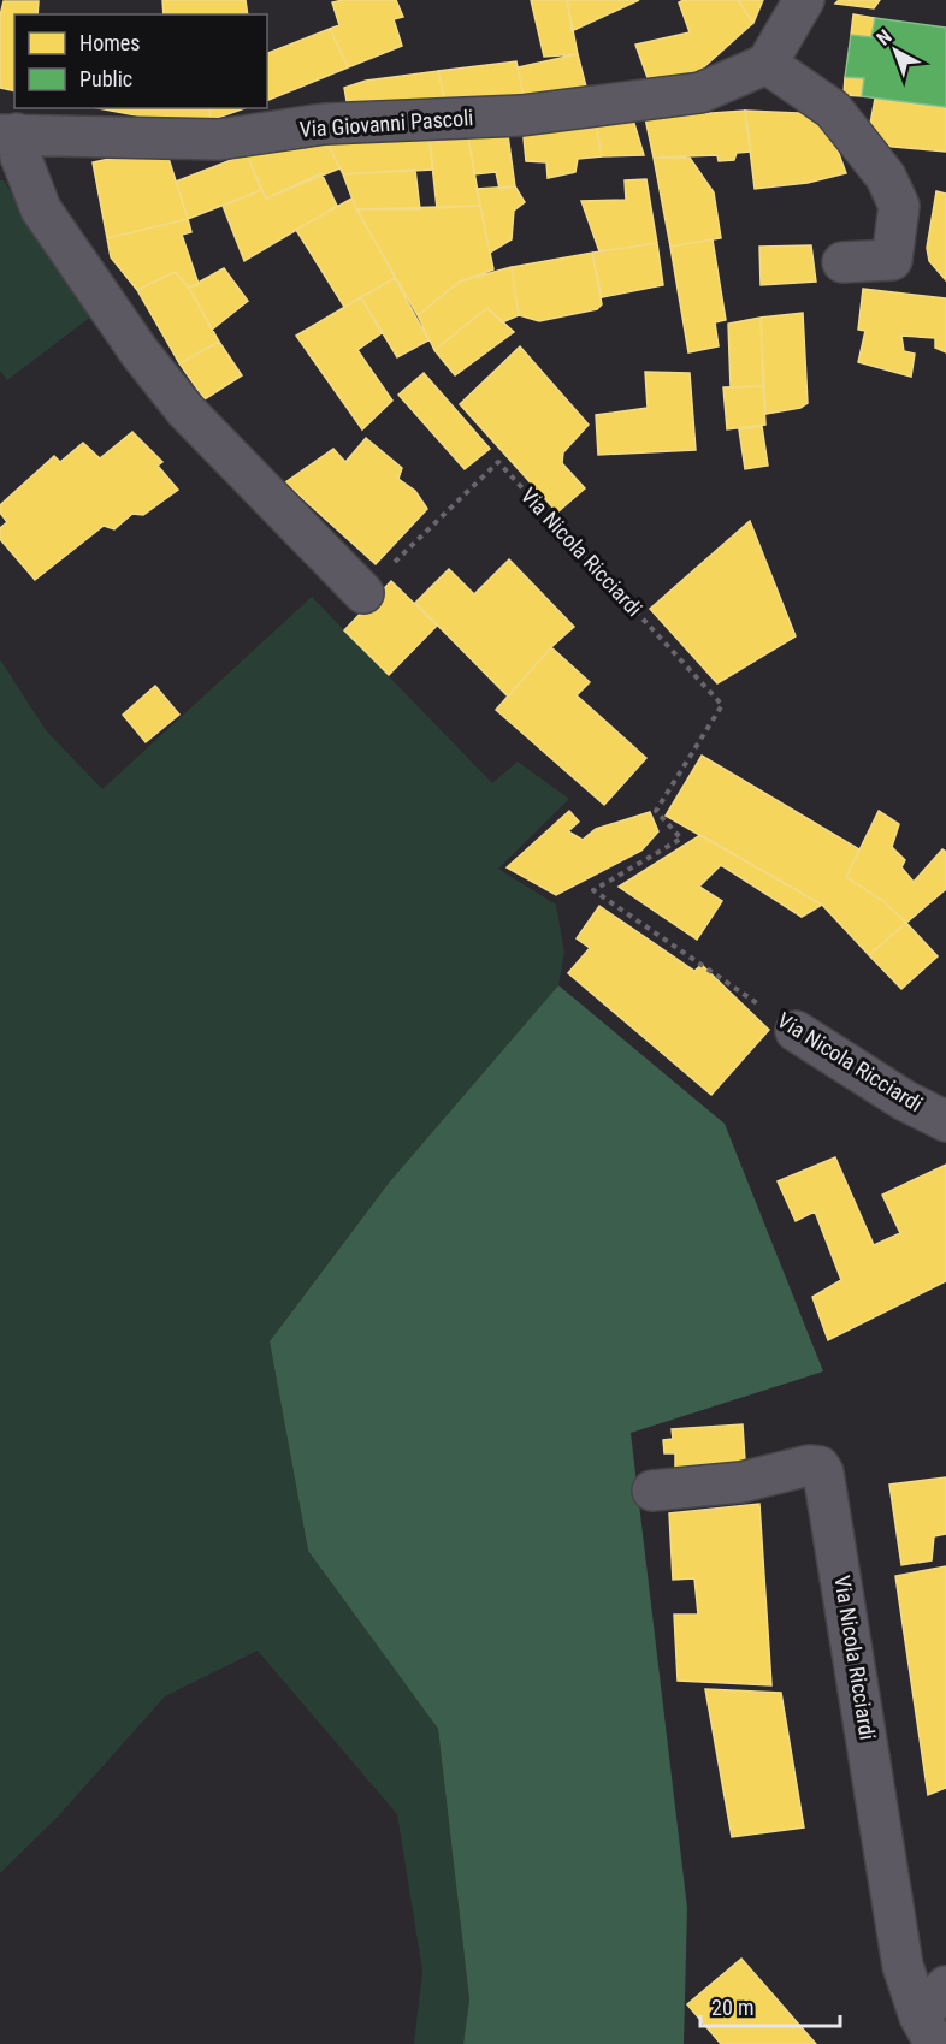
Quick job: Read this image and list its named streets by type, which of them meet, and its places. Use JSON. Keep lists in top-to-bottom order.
{
  "streets": {
    "street": ["Via Giovanni Pascoli", "Via Nicola Ricciardi"]
  },
  "legend": ["Homes", "Public"],
  "scale_bar": "20 m",
  "north": "top left"
}
